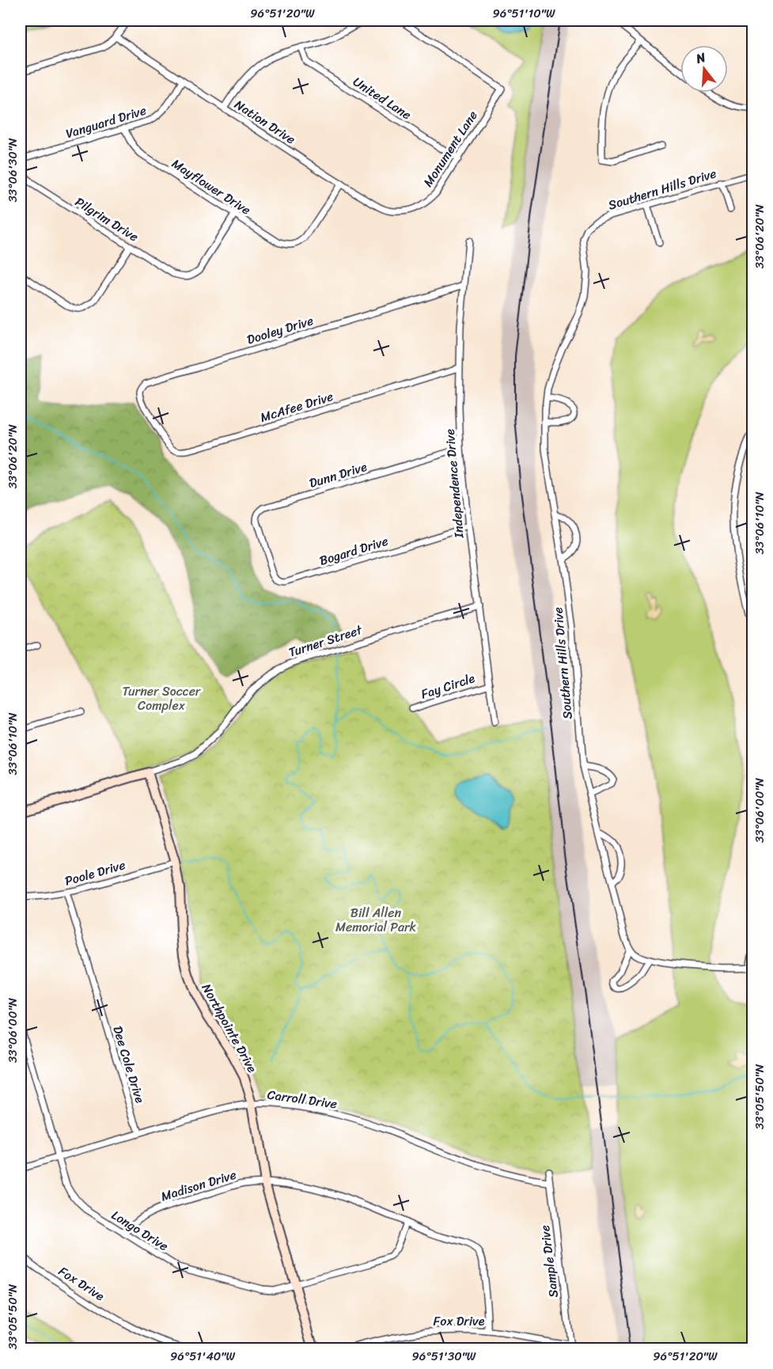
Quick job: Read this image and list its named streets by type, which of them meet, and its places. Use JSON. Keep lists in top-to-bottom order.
{
  "streets": {
    "street": [
      "United Lane",
      "Vanguard Drive",
      "Nation Drive",
      "Monument Lane",
      "Mayflower Drive",
      "Southern Hills Drive",
      "Pilgrim Drive",
      "Dooley Drive",
      "McAfee Drive",
      "Dunn Drive",
      "Independence Drive",
      "Bogard Drive",
      "Turner Street",
      "Fay Circle",
      "Poole Drive",
      "Northpointe Drive",
      "Dee Cole Drive",
      "Carroll Drive",
      "Madison Drive",
      "Longo Drive",
      "Sample Drive",
      "Fox Drive"
    ]
  },
  "crossings": [
    ["United Lane", "Monument Lane"],
    ["Vanguard Drive", "Nation Drive"],
    ["Vanguard Drive", "Mayflower Drive"],
    ["Vanguard Drive", "Pilgrim Drive"],
    ["Nation Drive", "Monument Lane"],
    ["Nation Drive", "Mayflower Drive"],
    ["Mayflower Drive", "Pilgrim Drive"],
    ["Dooley Drive", "McAfee Drive"],
    ["Dooley Drive", "Independence Drive"],
    ["McAfee Drive", "Independence Drive"],
    ["Dunn Drive", "Independence Drive"],
    ["Dunn Drive", "Bogard Drive"],
    ["Independence Drive", "Bogard Drive"],
    ["Independence Drive", "Turner Street"],
    ["Independence Drive", "Fay Circle"],
    ["Turner Street", "Northpointe Drive"],
    ["Poole Drive", "Northpointe Drive"],
    ["Poole Drive", "Dee Cole Drive"],
    ["Northpointe Drive", "Carroll Drive"],
    ["Northpointe Drive", "Madison Drive"],
    ["Northpointe Drive", "Longo Drive"],
    ["Dee Cole Drive", "Carroll Drive"],
    ["Carroll Drive", "Longo Drive"],
    ["Carroll Drive", "Sample Drive"],
    ["Madison Drive", "Longo Drive"],
    ["Madison Drive", "Fox Drive"],
    ["Sample Drive", "Fox Drive"]
  ],
  "parks": ["Turner Soccer Complex", "Bill Allen Memorial Park"],
  "north": "top",
  "coordinates": [
    "96°51'20\"W",
    "96°51'10\"W",
    "33°06'30\"N",
    "33°06'20\"N",
    "33°06'10\"N",
    "33°06'00\"N",
    "33°05'50\"N",
    "96°51'40\"W",
    "96°51'30\"W"
  ]
}
